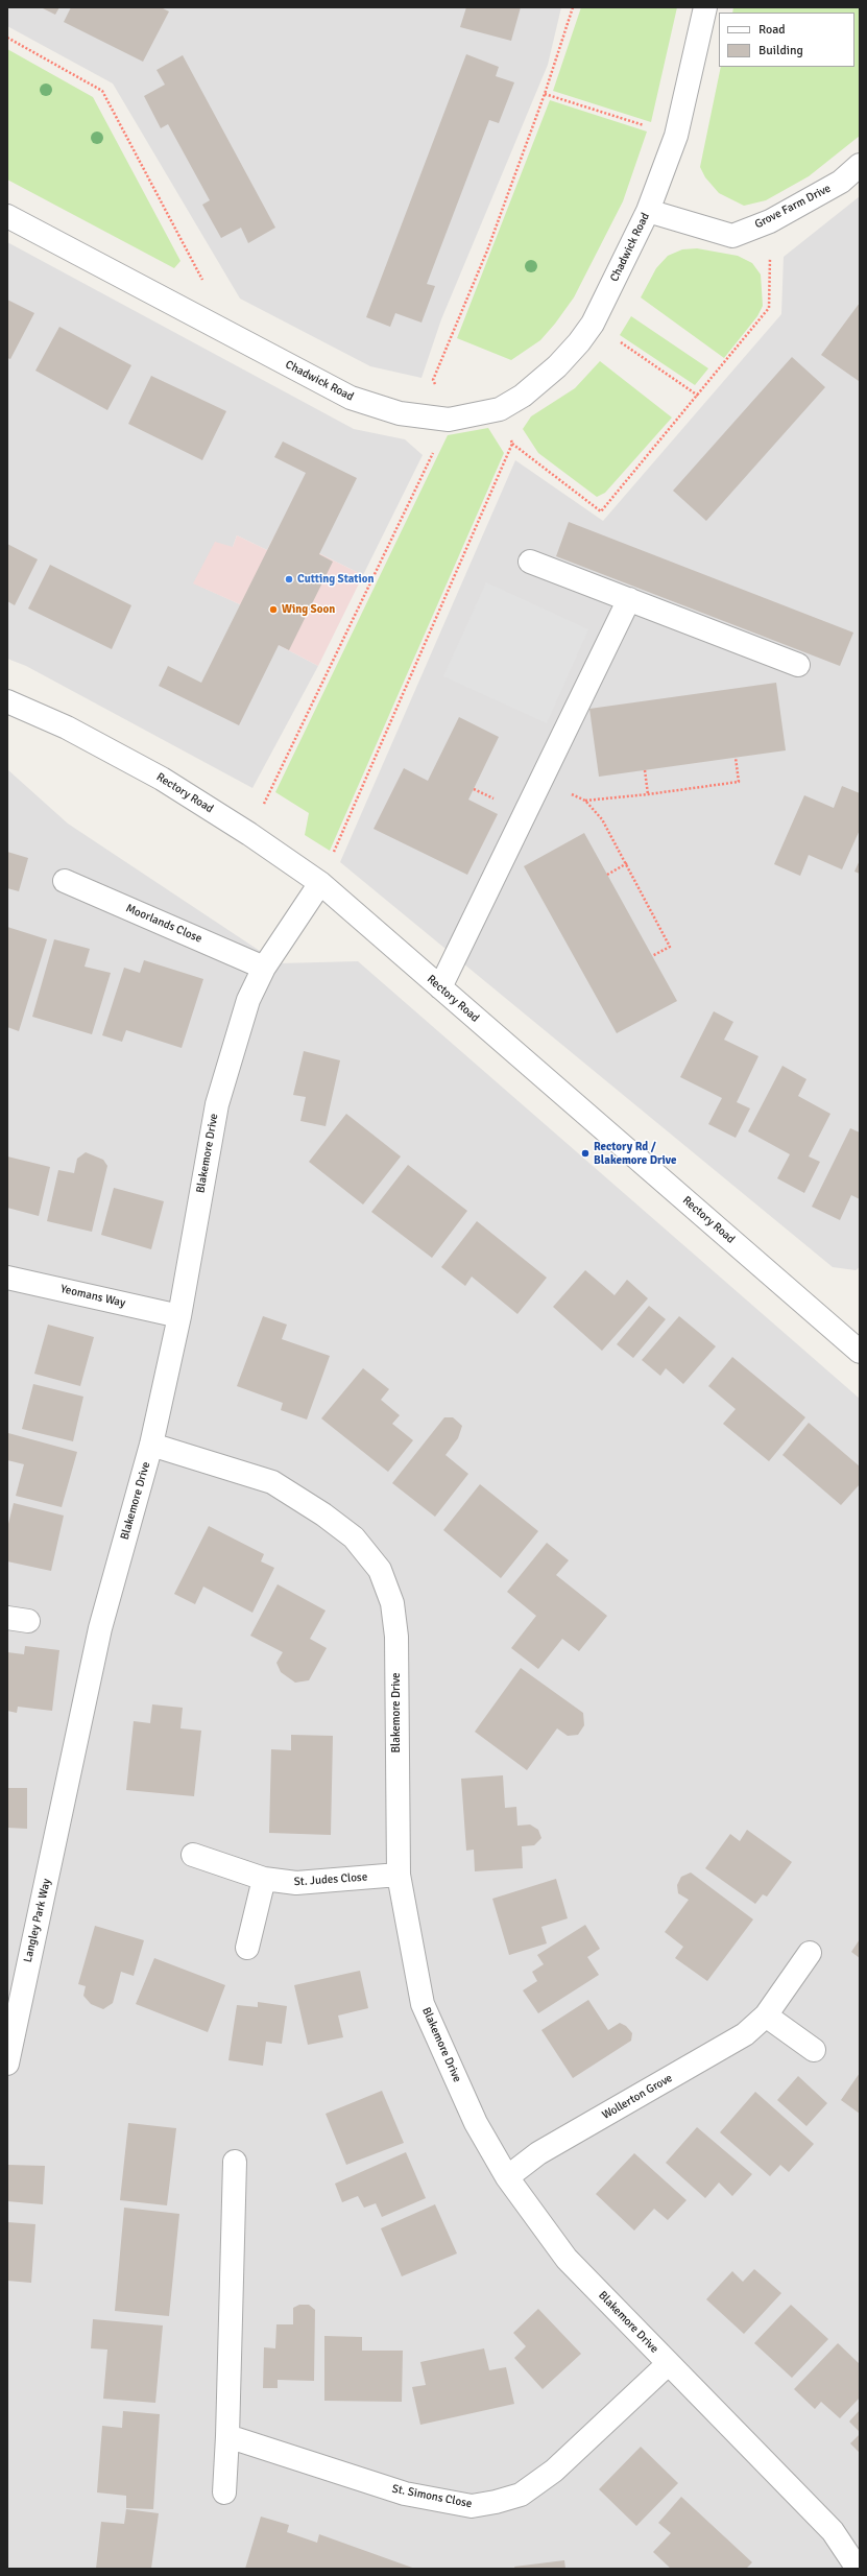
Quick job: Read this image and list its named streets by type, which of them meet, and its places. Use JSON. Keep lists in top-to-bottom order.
{
  "streets": {
    "street": [
      "Grove Farm Drive",
      "Chadwick Road",
      "Rectory Road",
      "Moorlands Close",
      "Blakemore Drive",
      "Yeomans Way",
      "St. Judes Close",
      "Langley Park Way",
      "Wollerton Grove",
      "St. Simons Close"
    ]
  },
  "crossings": [
    ["Grove Farm Drive", "Chadwick Road"],
    ["Rectory Road", "Blakemore Drive"],
    ["Moorlands Close", "Blakemore Drive"],
    ["Blakemore Drive", "Yeomans Way"],
    ["Blakemore Drive", "St. Judes Close"],
    ["Blakemore Drive", "Langley Park Way"],
    ["Blakemore Drive", "Wollerton Grove"],
    ["Blakemore Drive", "St. Simons Close"]
  ],
  "places": ["Cutting Station", "Wing Soon", "Rectory Rd / Blakemore Drive"],
  "legend": ["Road", "Building"]
}
